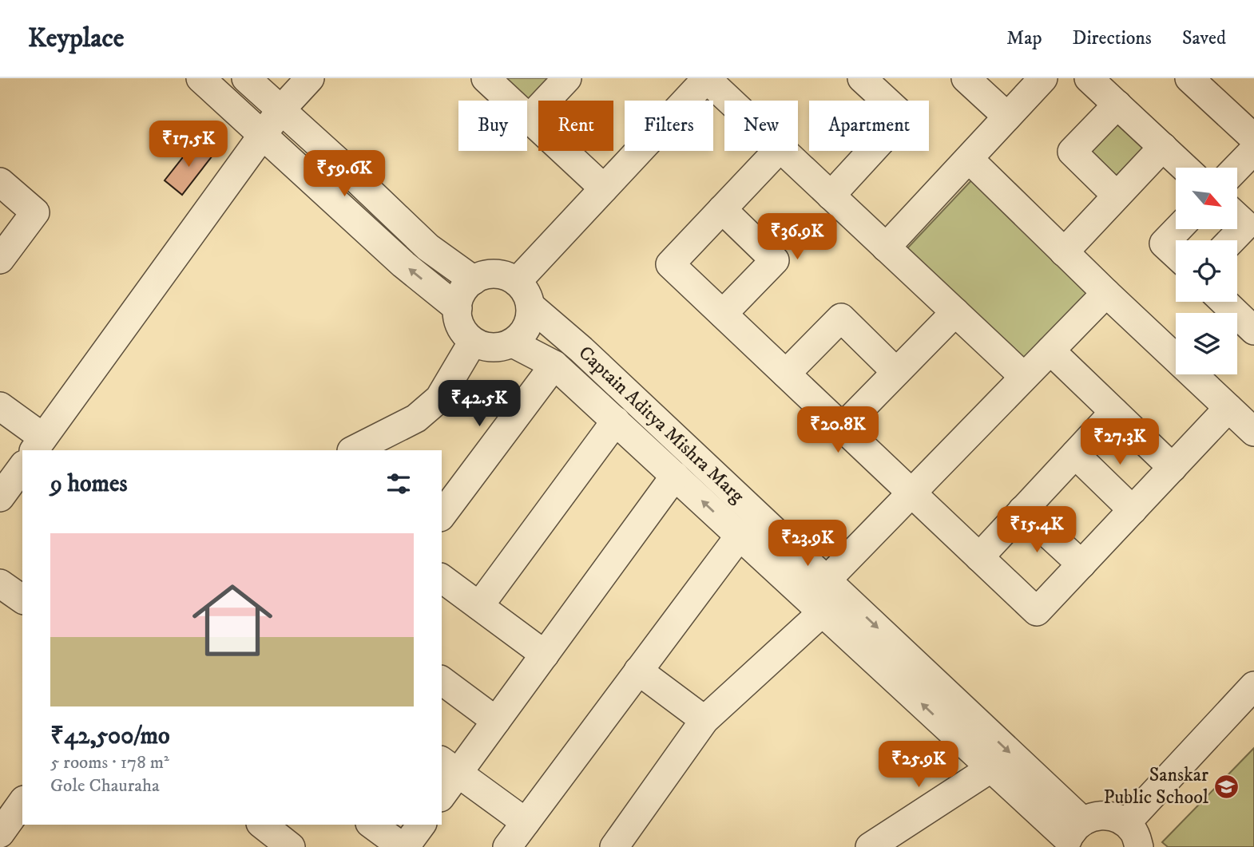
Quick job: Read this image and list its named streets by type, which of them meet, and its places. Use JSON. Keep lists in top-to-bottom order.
{
  "streets": {
    "street": ["Captain Aditya Mishra Marg"]
  },
  "places": {
    "school or university": ["Sanskar Public School"]
  },
  "north": "bottom right",
  "page": {
    "header": "Keyplace",
    "nav": ["Map", "Directions", "Saved"],
    "chip": [
      "Buy",
      "Rent",
      "Filters",
      "New",
      "Apartment"
    ],
    "price": [
      "₹17.5K",
      "₹59.6K",
      "₹36.9K",
      "₹42.5K",
      "₹20.8K",
      "₹27.3K",
      "₹15.4K",
      "₹23.9K",
      "₹25.9K"
    ],
    "heading": "9 homes",
    "list": [
      {
        "name": "₹42,500/mo",
        "note": "5 rooms · 178 m² · Gole Chauraha"
      }
    ]
  }
}
